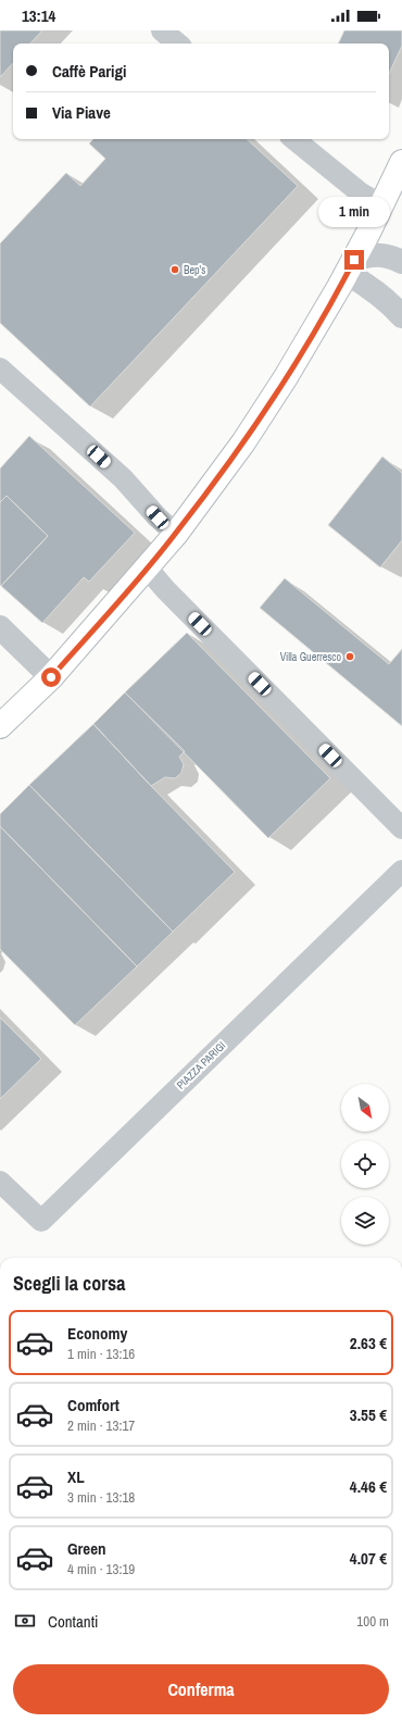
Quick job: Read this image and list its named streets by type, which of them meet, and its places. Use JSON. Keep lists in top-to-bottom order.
{
  "streets": {
    "lane": ["PIAZZA PARIGI"]
  },
  "places": ["Bep's", "Villa Guerresco"],
  "north": "bottom right",
  "page": {
    "status": "13:14",
    "banner": ["Caffè Parigi", "Via Piave"],
    "bubble": "1 min",
    "heading": "Scegli la corsa",
    "list": [
      {
        "name": "Economy",
        "note": "1 min · 13:16",
        "value": "2.63 €"
      },
      {
        "name": "Comfort",
        "note": "2 min · 13:17",
        "value": "3.55 €"
      },
      {
        "name": "XL",
        "note": "3 min · 13:18",
        "value": "4.46 €"
      },
      {
        "name": "Green",
        "note": "4 min · 13:19",
        "value": "4.07 €"
      }
    ],
    "pay": ["Contanti", "100 m"],
    "buttons": "Conferma"
  }
}
